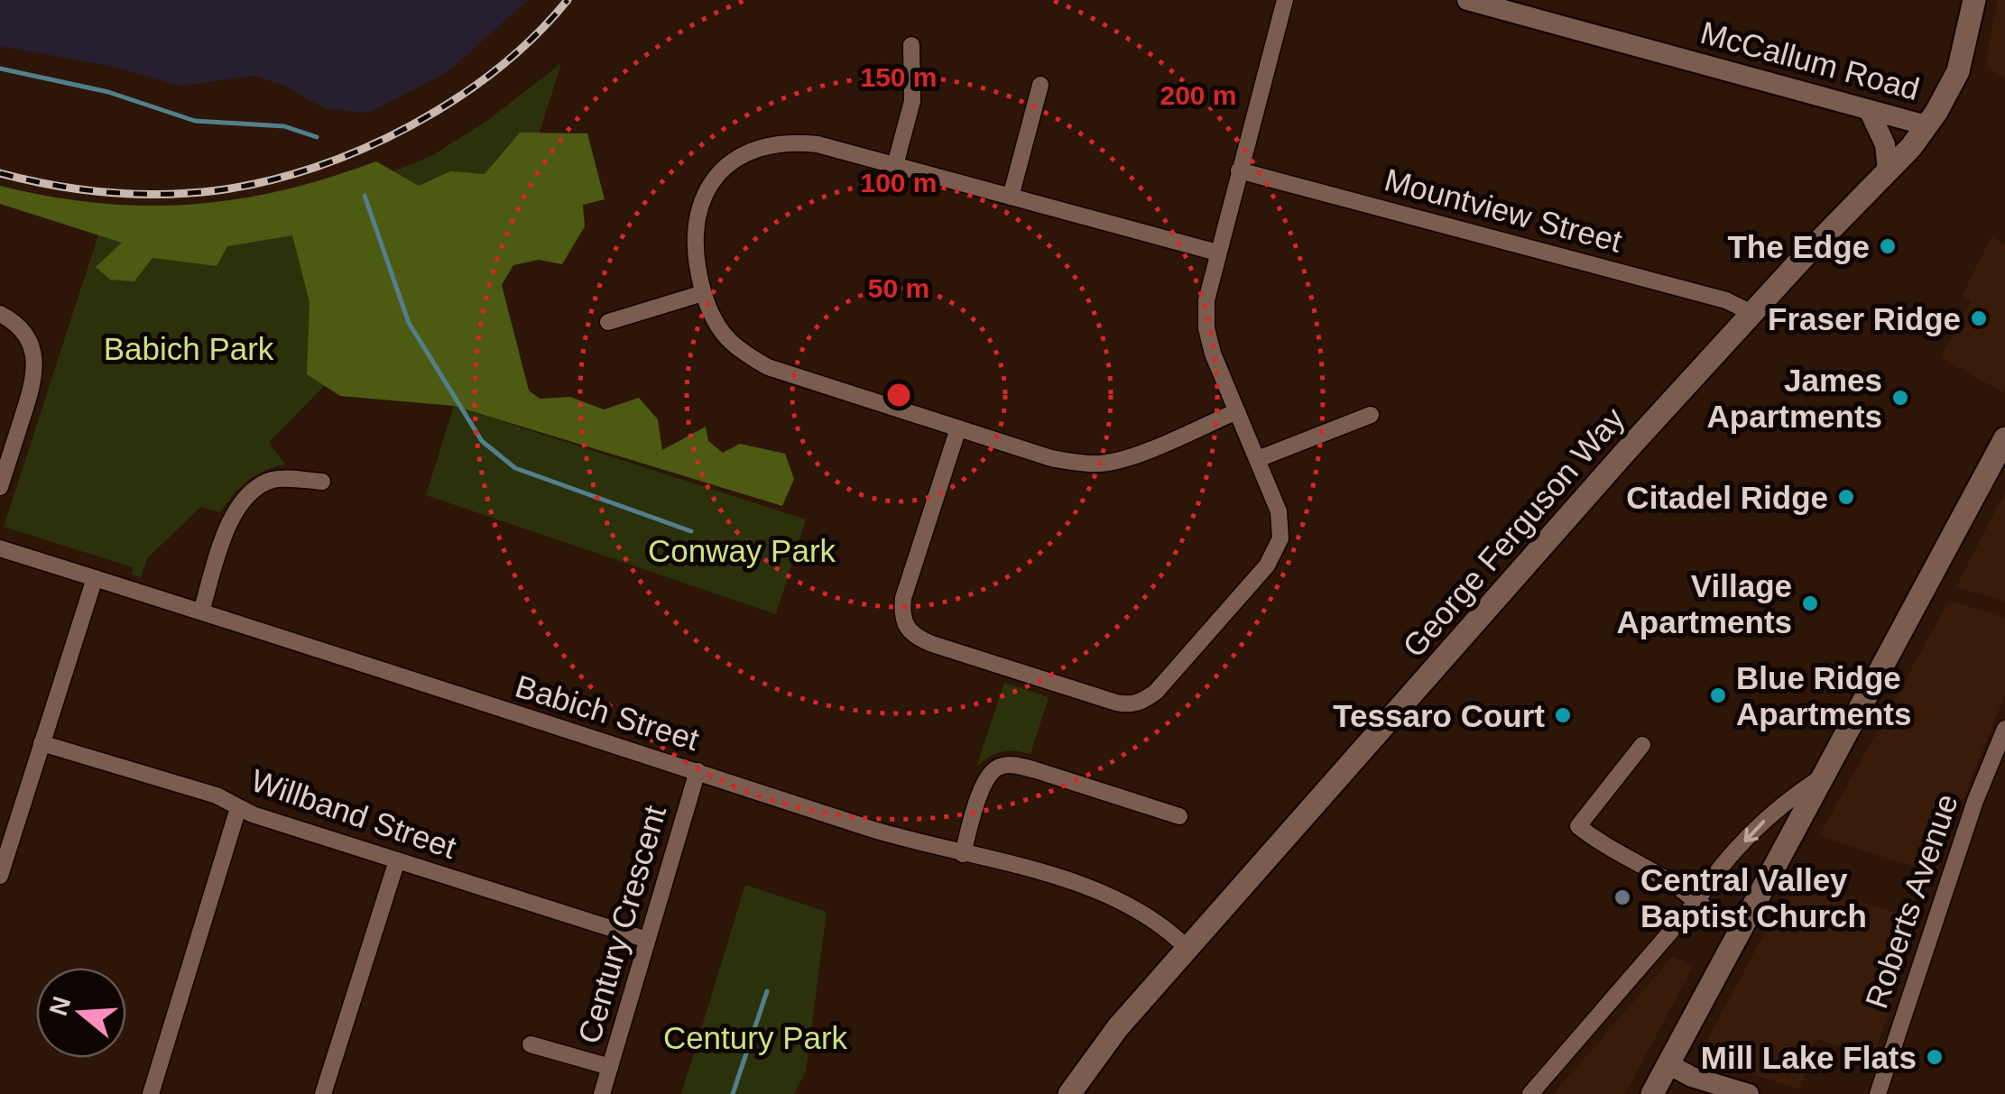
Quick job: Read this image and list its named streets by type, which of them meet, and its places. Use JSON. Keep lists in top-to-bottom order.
{
  "streets": {
    "main road": ["George Ferguson Way"],
    "street": [
      "McCallum Road",
      "Mountview Street",
      "Babich Street",
      "Willband Street",
      "Roberts Avenue",
      "Century Crescent"
    ]
  },
  "crossings": [
    ["McCallum Road", "George Ferguson Way"],
    ["Mountview Street", "George Ferguson Way"],
    ["George Ferguson Way", "Babich Street"],
    ["Babich Street", "Century Crescent"],
    ["Willband Street", "Century Crescent"]
  ],
  "parks": ["Babich Park", "Conway Park", "Century Park"],
  "places": [
    "The Edge",
    "Fraser Ridge",
    "James Apartments",
    "Citadel Ridge",
    "Village Apartments",
    "Blue Ridge Apartments",
    "Tessaro Court",
    "Central Valley Baptist Church",
    "Mill Lake Flats"
  ],
  "north": "left",
  "rings": [
    "150 m",
    "200 m",
    "100 m",
    "50 m"
  ]
}
